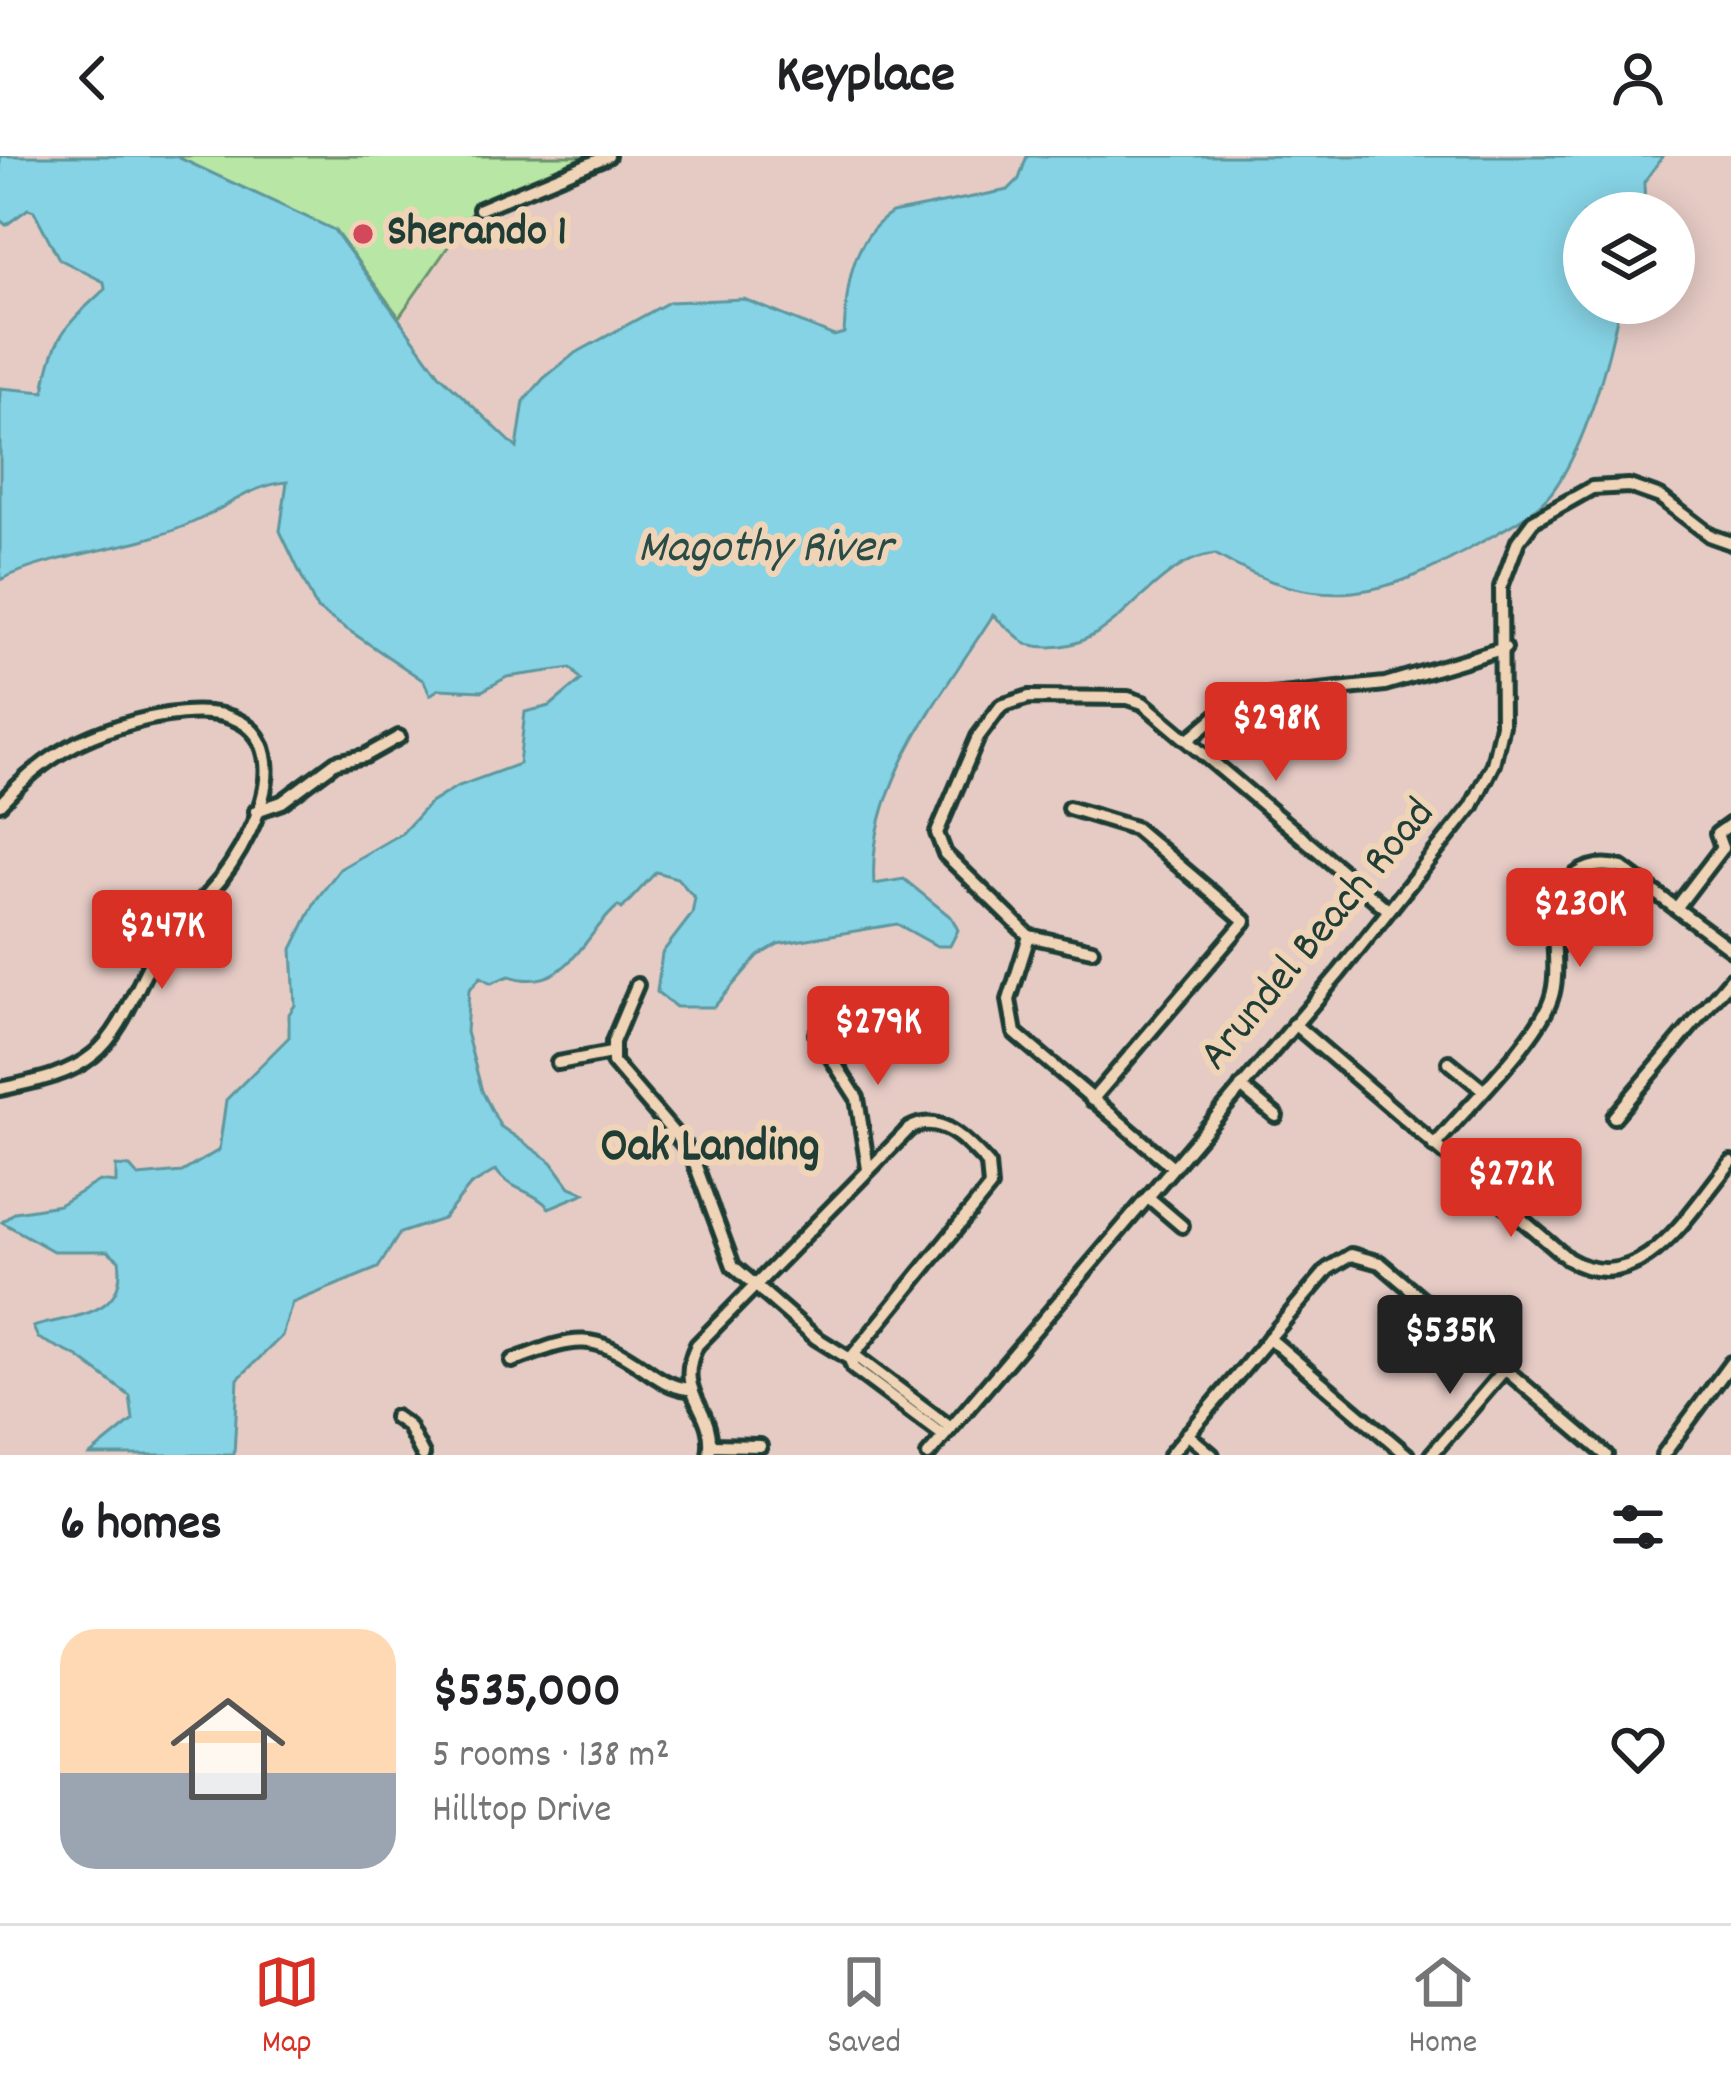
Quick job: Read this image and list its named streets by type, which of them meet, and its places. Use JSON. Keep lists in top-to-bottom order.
{
  "streets": {
    "street": ["Arundel Beach Road"]
  },
  "districts": ["Oak Landing"],
  "water": ["Magothy River"],
  "places": ["Sherando 1"],
  "page": {
    "header": "Keyplace",
    "price": [
      "$298K",
      "$230K",
      "$247K",
      "$279K",
      "$272K",
      "$535K"
    ],
    "heading": "6 homes",
    "list": [
      {
        "name": "$535,000",
        "note": "5 rooms · 138 m² · Hilltop Drive"
      }
    ],
    "tabs": ["Map", "Saved", "Home"]
  }
}
